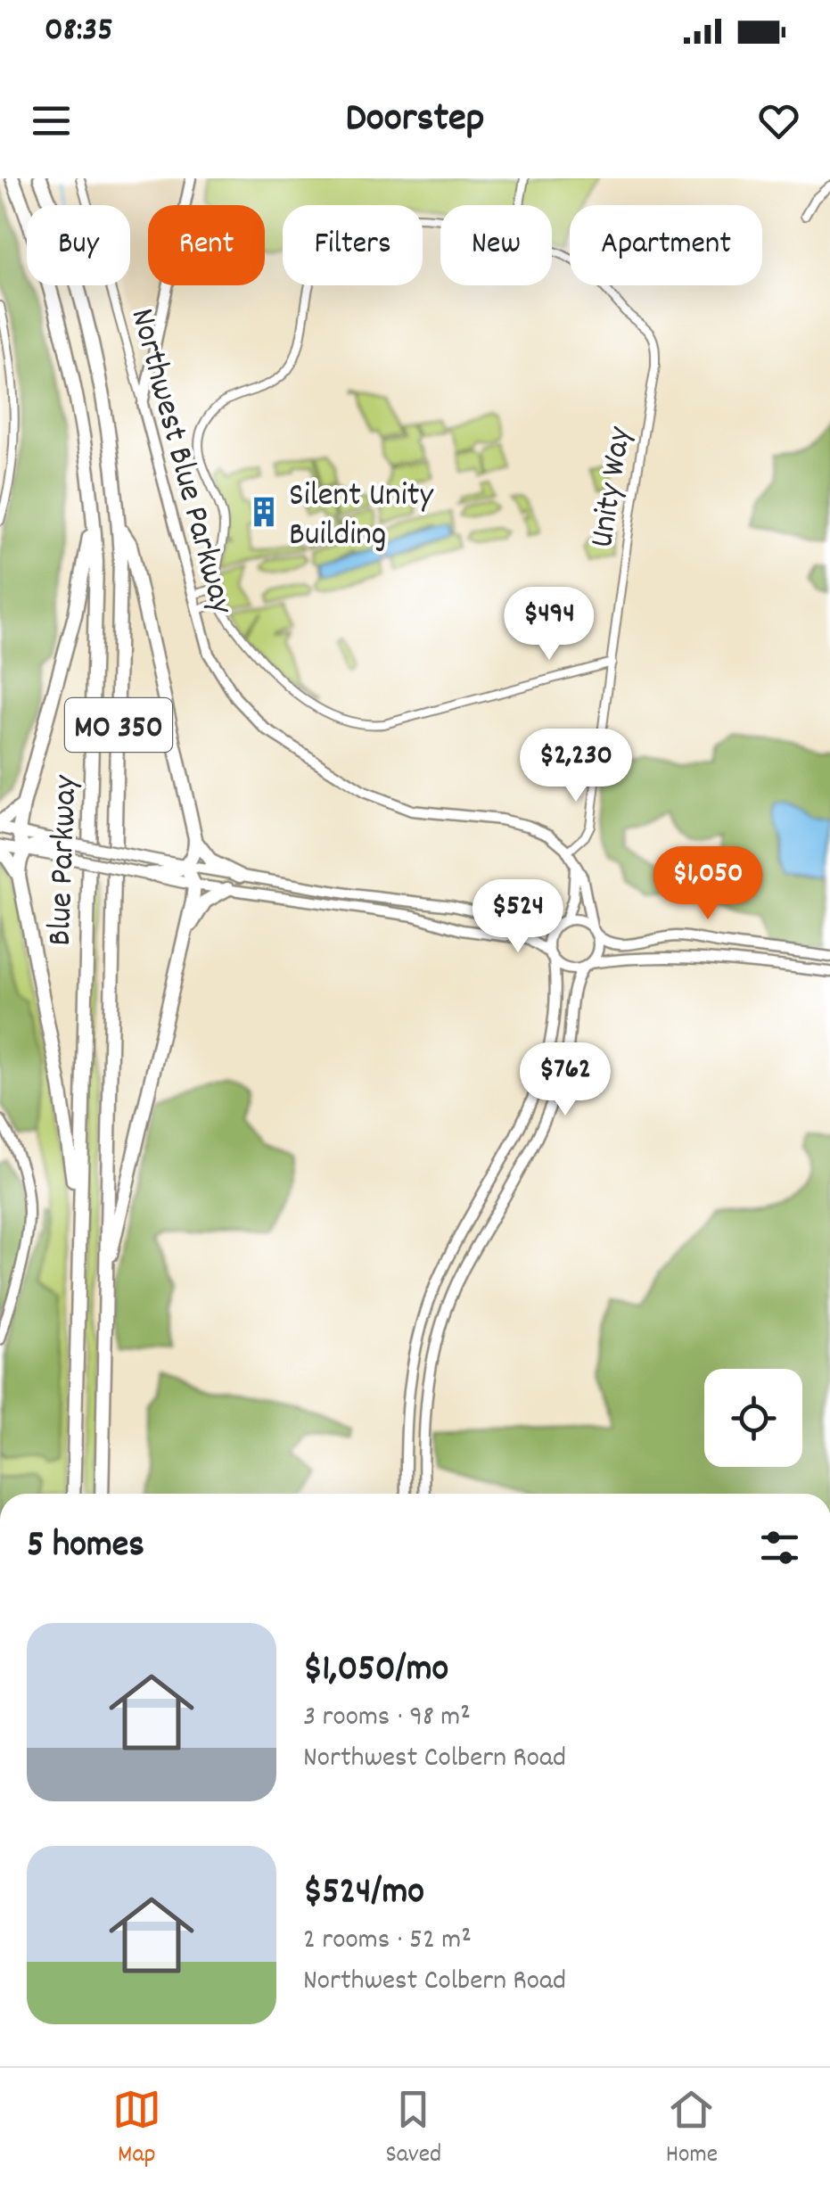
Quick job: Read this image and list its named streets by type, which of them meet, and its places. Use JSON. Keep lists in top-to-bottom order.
{
  "streets": {
    "highway": ["MO 350", "Blue Parkway"],
    "street": ["Northwest Blue Parkway", "Unity Way"]
  },
  "crossings": [
    ["Northwest Blue Parkway", "Unity Way"]
  ],
  "places": {
    "building": ["Silent Unity Building"]
  },
  "page": {
    "status": "08:35",
    "header": "Doorstep",
    "chip": [
      "Buy",
      "Rent",
      "Filters",
      "New",
      "Apartment"
    ],
    "price": [
      "$494",
      "$2,230",
      "$1,050",
      "$524",
      "$762"
    ],
    "heading": "5 homes",
    "list": [
      {
        "name": "$1,050/mo",
        "note": "3 rooms · 98 m² · Northwest Colbern Road"
      },
      {
        "name": "$524/mo",
        "note": "2 rooms · 52 m² · Northwest Colbern Road"
      }
    ],
    "tabs": ["Map", "Saved", "Home"]
  }
}
